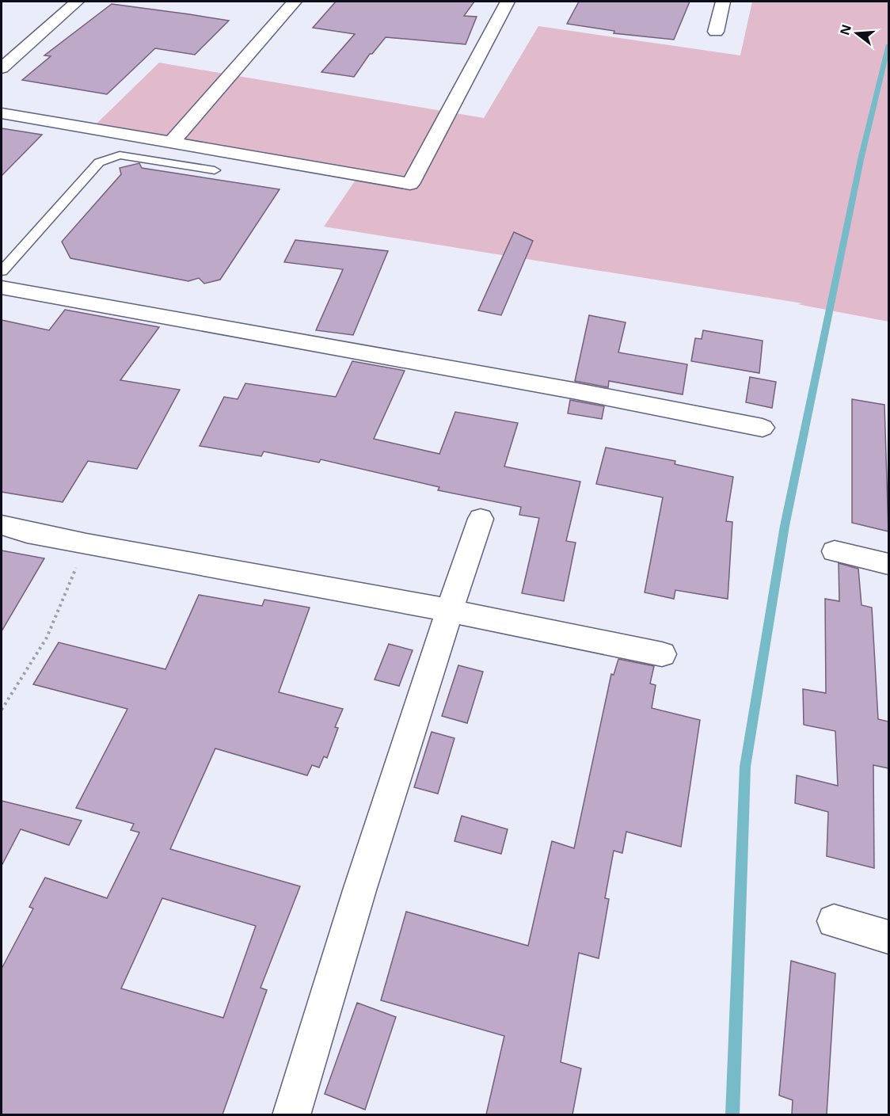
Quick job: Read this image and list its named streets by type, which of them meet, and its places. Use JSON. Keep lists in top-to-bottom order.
{
  "north": "left"
}
